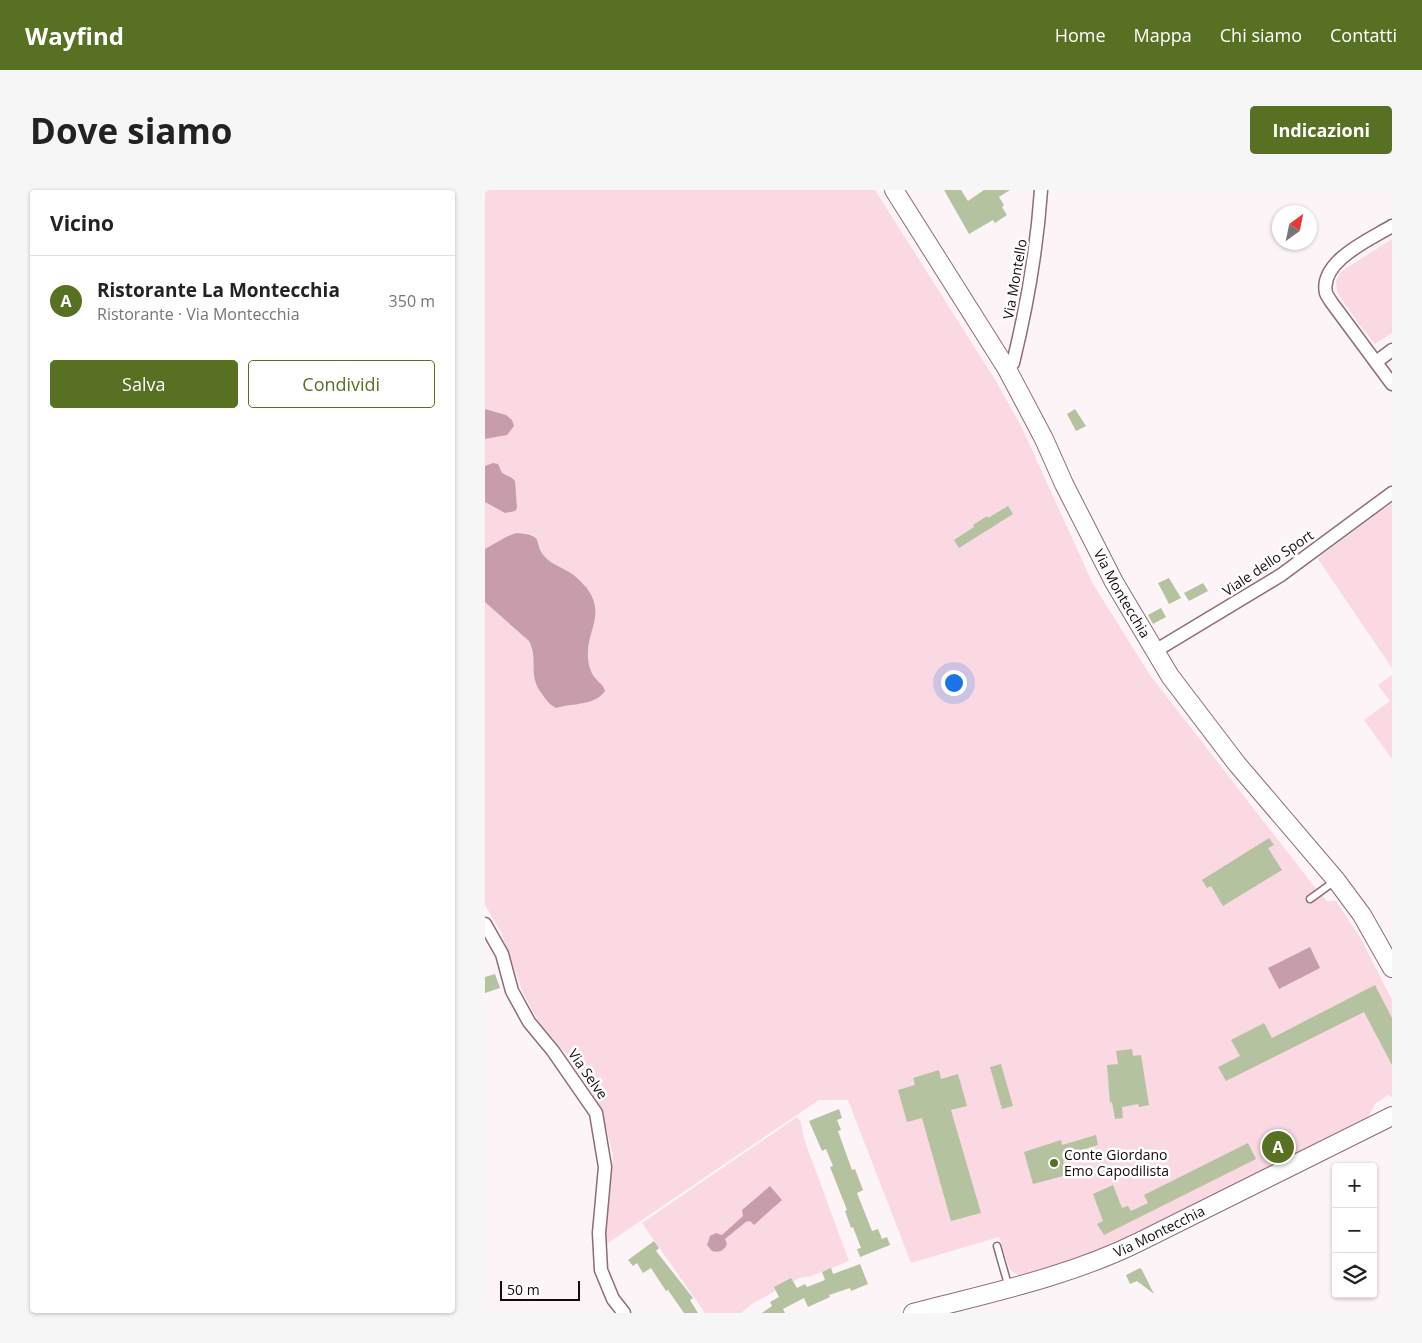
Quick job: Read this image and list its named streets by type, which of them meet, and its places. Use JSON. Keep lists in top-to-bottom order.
{
  "streets": {
    "street": [
      "Via Montello",
      "Viale dello Sport",
      "Via Montecchia",
      "Via Selve"
    ]
  },
  "crossings": [
    ["Via Montello", "Via Montecchia"],
    ["Viale dello Sport", "Via Montecchia"]
  ],
  "places": ["Conte Giordano Emo Capodilista"],
  "scale_bar": "50 m",
  "north": "top right",
  "page": {
    "header": "Wayfind",
    "nav": [
      "Home",
      "Mappa",
      "Chi siamo",
      "Contatti"
    ],
    "buttons": [
      "Indicazioni",
      ["Salva", "Condividi"]
    ],
    "title": "Dove siamo",
    "heading": "Vicino",
    "list": [
      {
        "mark": "A",
        "name": "Ristorante La Montecchia",
        "note": "Ristorante · Via Montecchia",
        "value": "350 m"
      }
    ],
    "pins": "A",
    "map_buttons": ["+", "−"],
    "scale": "50 m"
  }
}
